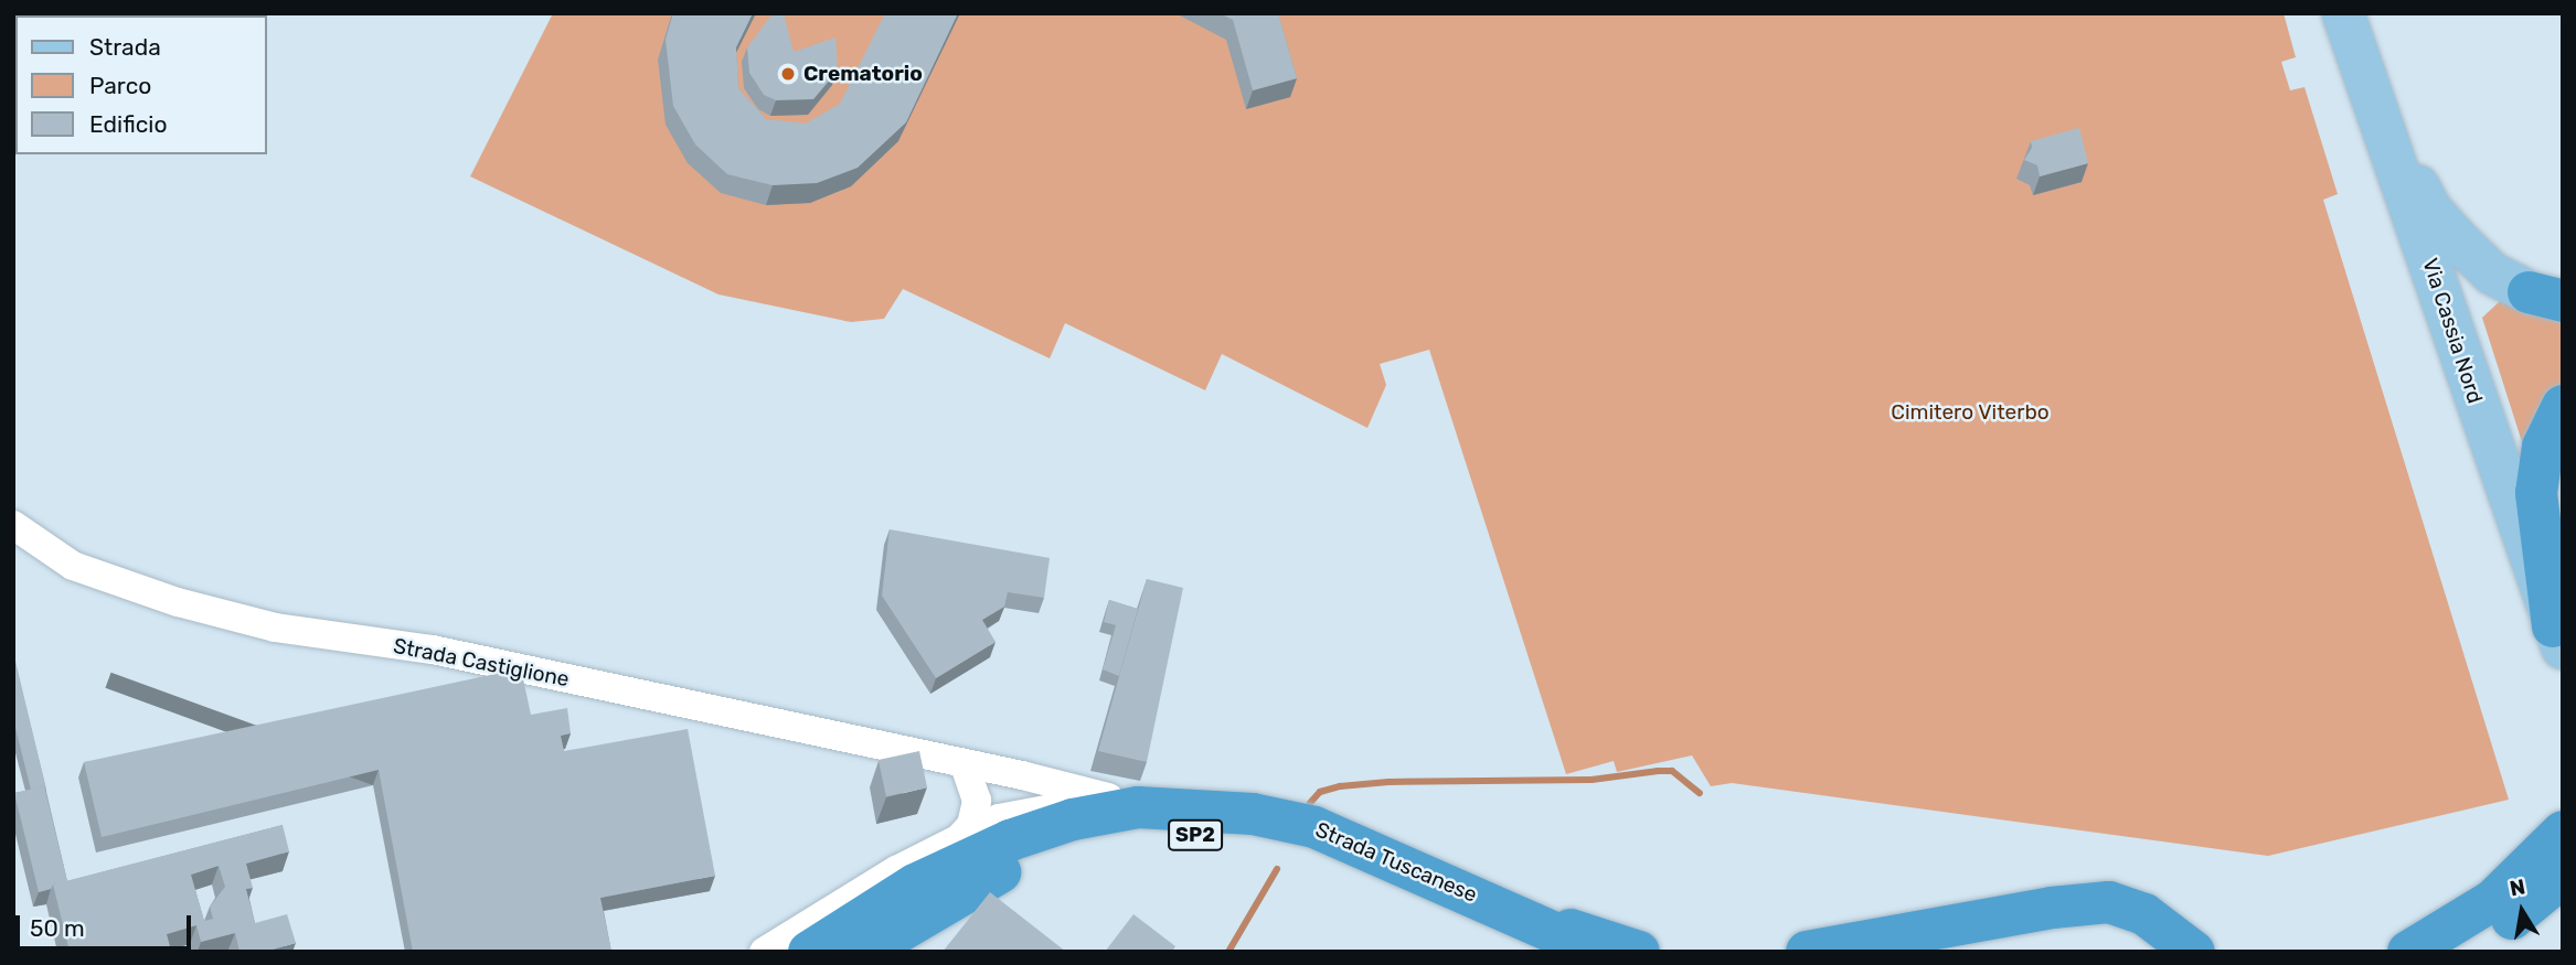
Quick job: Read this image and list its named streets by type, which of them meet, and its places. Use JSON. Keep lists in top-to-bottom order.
{
  "streets": {
    "highway": ["SP2", "Strada Tuscanese"],
    "main road": ["Via Cassia Nord"],
    "street": ["Strada Castiglione"]
  },
  "crossings": [
    ["Strada Castiglione", "Strada Tuscanese"],
    ["SP2", "Strada Tuscanese"]
  ],
  "parks": ["Cimitero Viterbo"],
  "places": ["Crematorio"],
  "legend": ["Strada", "Parco", "Edificio"],
  "scale_bar": "50 m",
  "north": "top"
}
